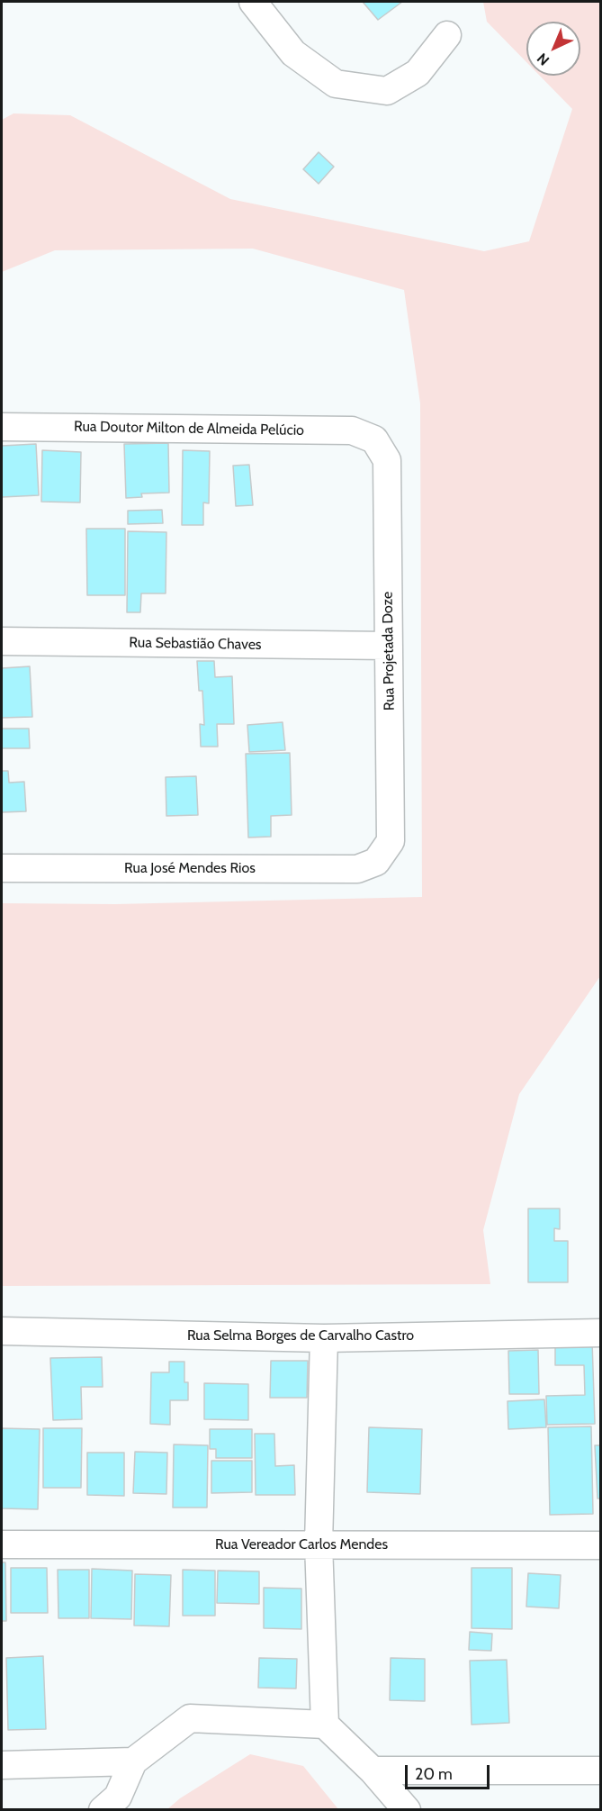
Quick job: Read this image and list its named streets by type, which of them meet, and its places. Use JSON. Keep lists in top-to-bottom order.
{
  "streets": {
    "street": [
      "Rua Doutor Milton de Almeida Pelúcio",
      "Rua Sebastião Chaves",
      "Rua Projetada Doze",
      "Rua José Mendes Rios",
      "Rua Selma Borges de Carvalho Castro",
      "Rua Vereador Carlos Mendes"
    ]
  },
  "crossings": [
    ["Rua Doutor Milton de Almeida Pelúcio", "Rua Projetada Doze"],
    ["Rua Sebastião Chaves", "Rua Projetada Doze"],
    ["Rua Projetada Doze", "Rua José Mendes Rios"]
  ],
  "scale_bar": "20 m",
  "north": "bottom left"
}
